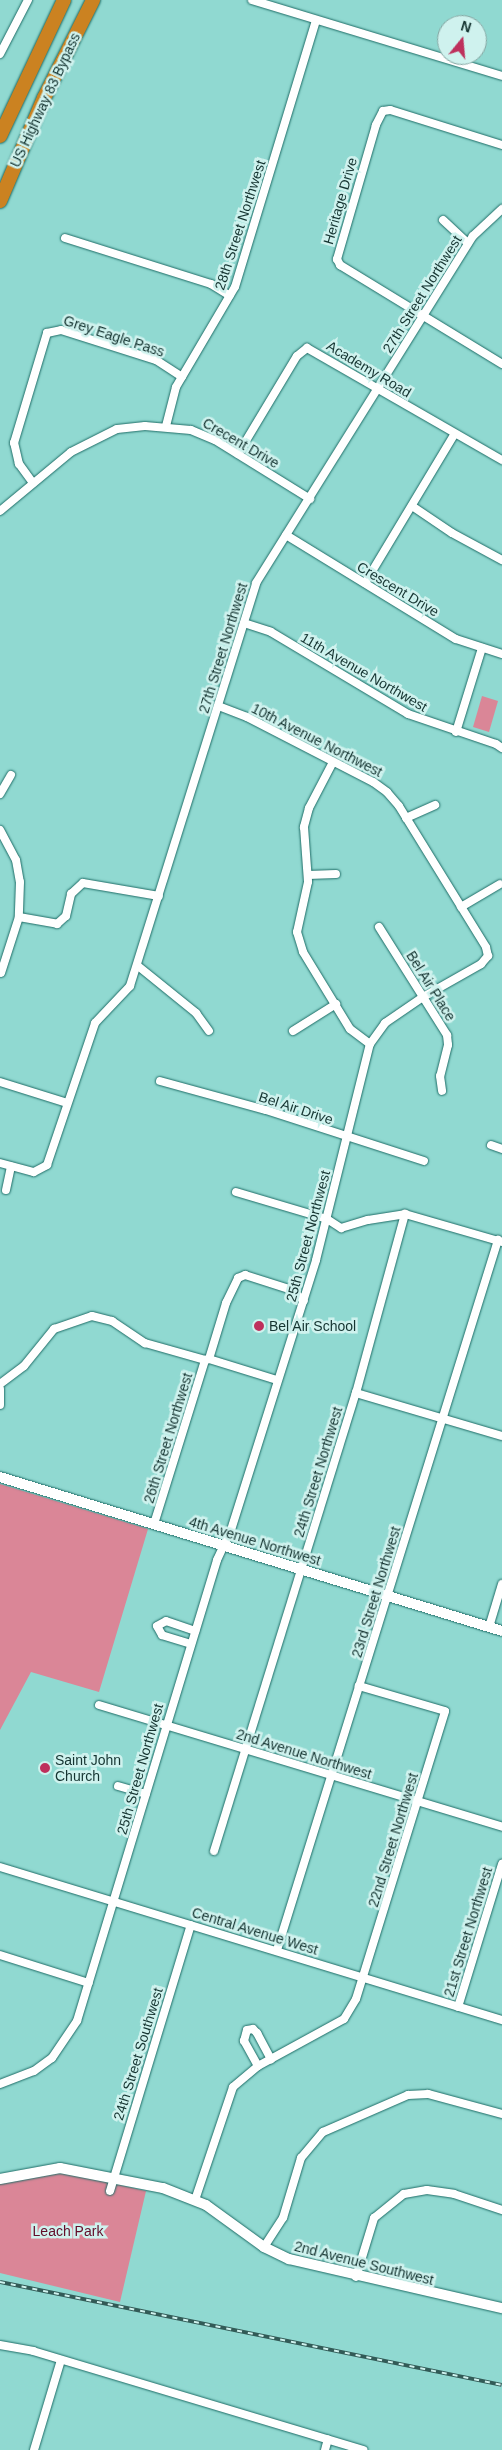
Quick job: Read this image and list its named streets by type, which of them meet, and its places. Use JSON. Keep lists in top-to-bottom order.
{
  "streets": {
    "highway": ["US Highway 83 Bypass"],
    "street": [
      "Heritage Drive",
      "28th Street Northwest",
      "27th Street Northwest",
      "Grey Eagle Pass",
      "Academy Road",
      "Crecent Drive",
      "Crescent Drive",
      "11th Avenue Northwest",
      "10th Avenue Northwest",
      "Bel Air Place",
      "Bel Air Drive",
      "25th Street Northwest",
      "26th Street Northwest",
      "24th Street Northwest",
      "4th Avenue Northwest",
      "23rd Street Northwest",
      "2nd Avenue Northwest",
      "22nd Street Northwest",
      "Central Avenue West",
      "21st Street Northwest",
      "24th Street Southwest",
      "2nd Avenue Southwest"
    ]
  },
  "crossings": [
    ["Heritage Drive", "27th Street Northwest"],
    ["28th Street Northwest", "Grey Eagle Pass"],
    ["28th Street Northwest", "Crecent Drive"],
    ["27th Street Northwest", "Academy Road"],
    ["27th Street Northwest", "Crecent Drive"],
    ["27th Street Northwest", "Crescent Drive"],
    ["27th Street Northwest", "11th Avenue Northwest"],
    ["27th Street Northwest", "10th Avenue Northwest"],
    ["Grey Eagle Pass", "Crecent Drive"],
    ["Academy Road", "Crecent Drive"],
    ["10th Avenue Northwest", "25th Street Northwest"],
    ["Bel Air Place", "25th Street Northwest"],
    ["Bel Air Drive", "25th Street Northwest"],
    ["25th Street Northwest", "26th Street Northwest"],
    ["25th Street Northwest", "4th Avenue Northwest"],
    ["25th Street Northwest", "2nd Avenue Northwest"],
    ["25th Street Northwest", "Central Avenue West"],
    ["26th Street Northwest", "4th Avenue Northwest"],
    ["24th Street Northwest", "4th Avenue Northwest"],
    ["24th Street Northwest", "2nd Avenue Northwest"],
    ["4th Avenue Northwest", "23rd Street Northwest"],
    ["23rd Street Northwest", "2nd Avenue Northwest"],
    ["23rd Street Northwest", "22nd Street Northwest"],
    ["23rd Street Northwest", "Central Avenue West"],
    ["2nd Avenue Northwest", "22nd Street Northwest"],
    ["22nd Street Northwest", "Central Avenue West"],
    ["22nd Street Northwest", "2nd Avenue Southwest"],
    ["Central Avenue West", "21st Street Northwest"],
    ["Central Avenue West", "24th Street Southwest"],
    ["24th Street Southwest", "2nd Avenue Southwest"]
  ],
  "parks": ["Leach Park"],
  "places": ["Bel Air School", "Saint John Church"],
  "north": "top"
}
